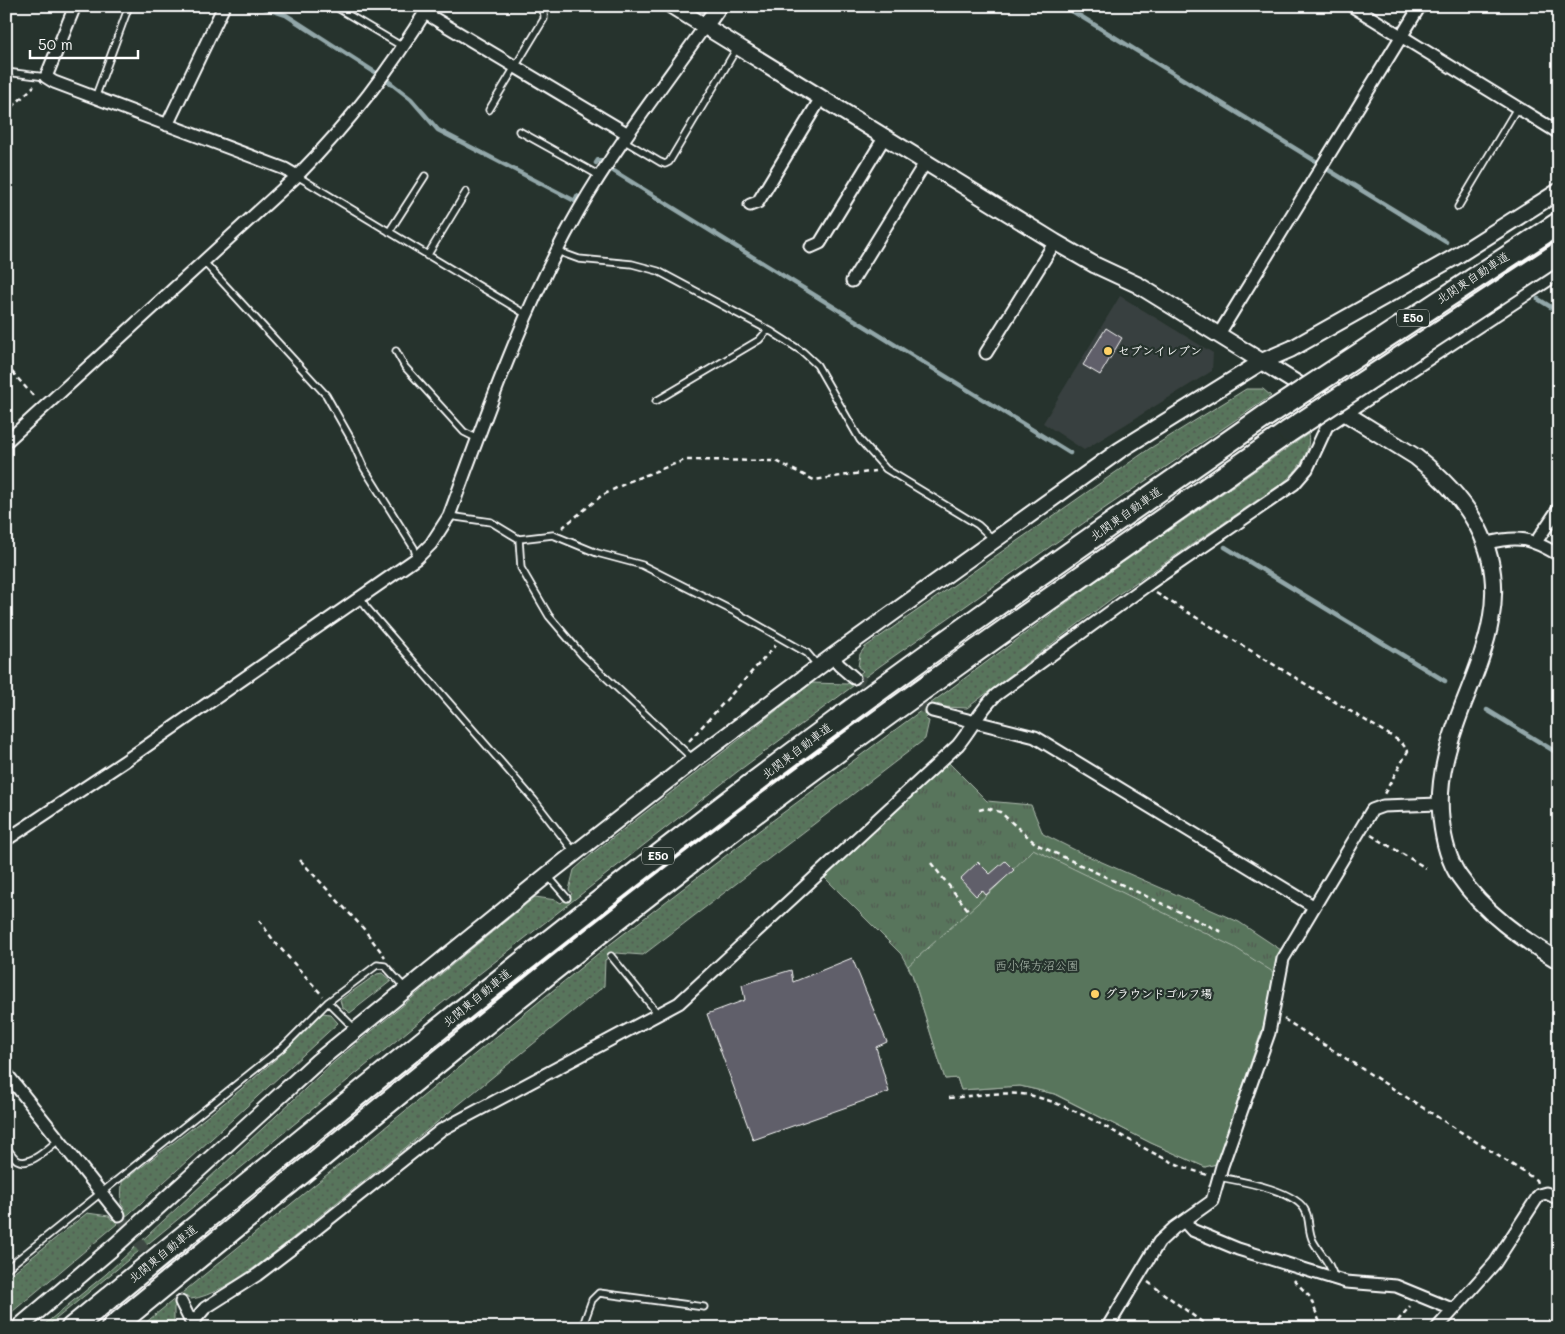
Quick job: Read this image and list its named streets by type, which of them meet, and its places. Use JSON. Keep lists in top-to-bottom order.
{
  "streets": {
    "highway": ["北関東自動車道", "E50"]
  },
  "parks": ["西小保方沼公園"],
  "places": ["セブンイレブン", "グラウンドゴルフ場"],
  "scale_bar": "50 m"
}
